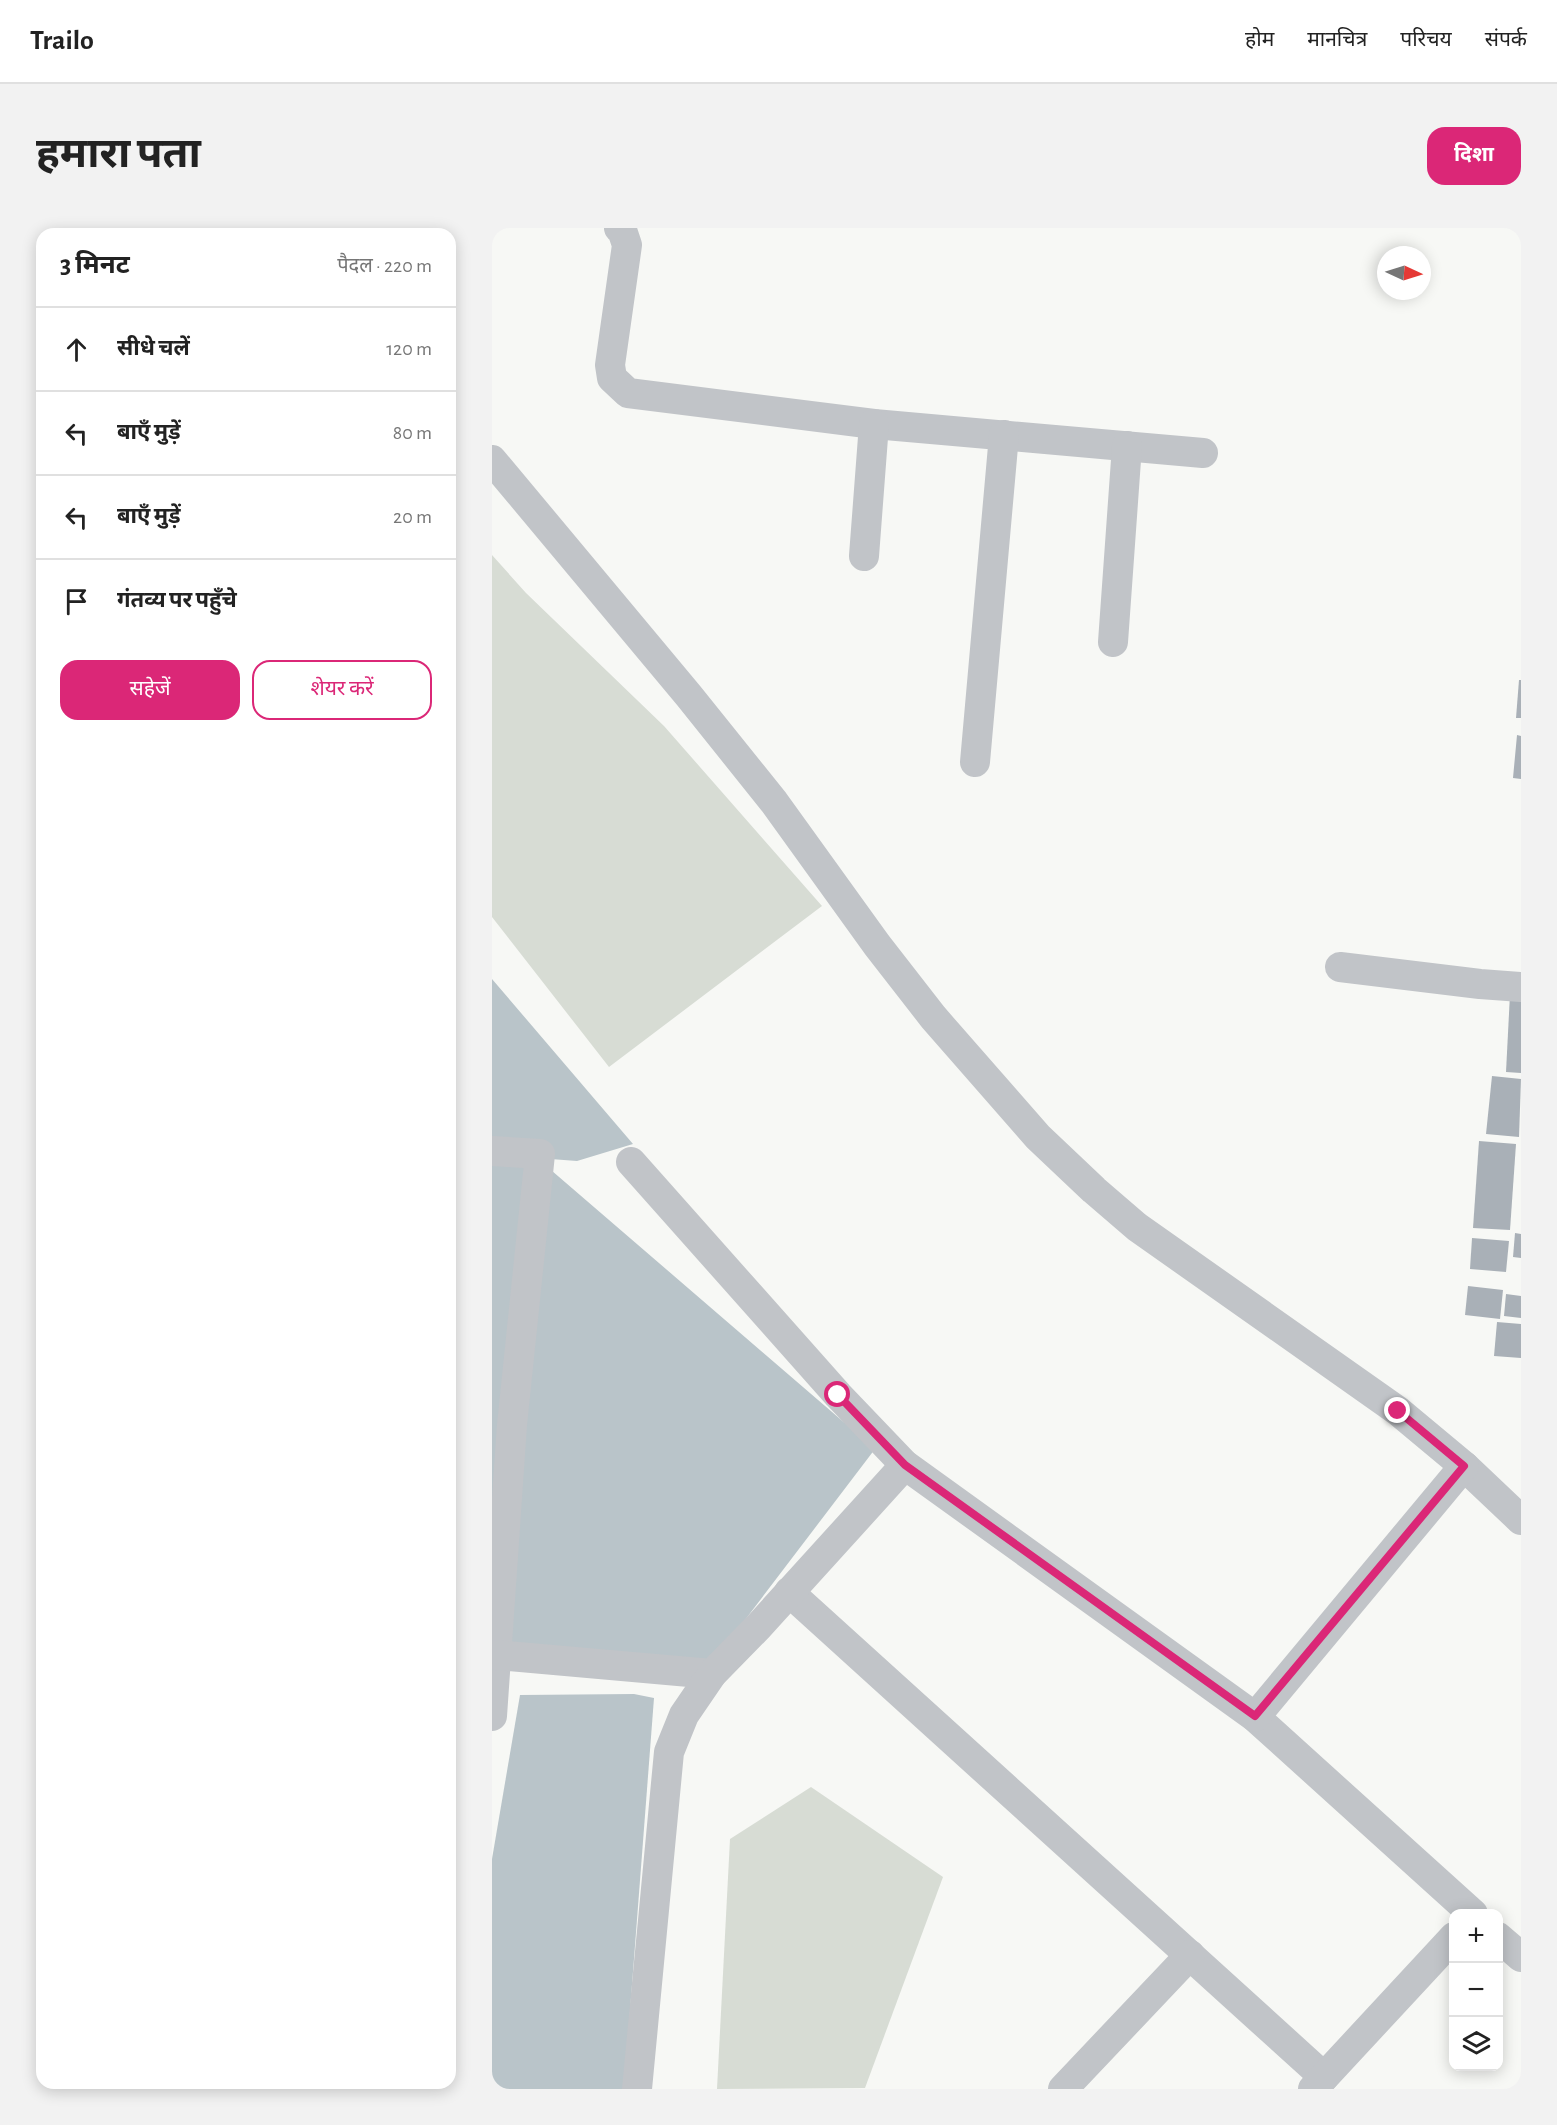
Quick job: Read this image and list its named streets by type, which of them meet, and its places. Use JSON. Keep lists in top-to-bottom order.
{
  "north": "right",
  "page": {
    "header": "Trailo",
    "nav": [
      "होम",
      "मानचित्र",
      "परिचय",
      "संपर्क"
    ],
    "buttons": [
      "दिशा",
      ["सहेजें", "शेयर करें"]
    ],
    "title": "हमारा पता",
    "heading": ["3 मिनट", "पैदल · 220 m"],
    "list": [
      ["सीधे चलें", "120 m"],
      ["बाएँ मुड़ें", "80 m"],
      ["बाएँ मुड़ें", "20 m"],
      "गंतव्य पर पहुँचे"
    ],
    "map_buttons": ["+", "−"]
  }
}
